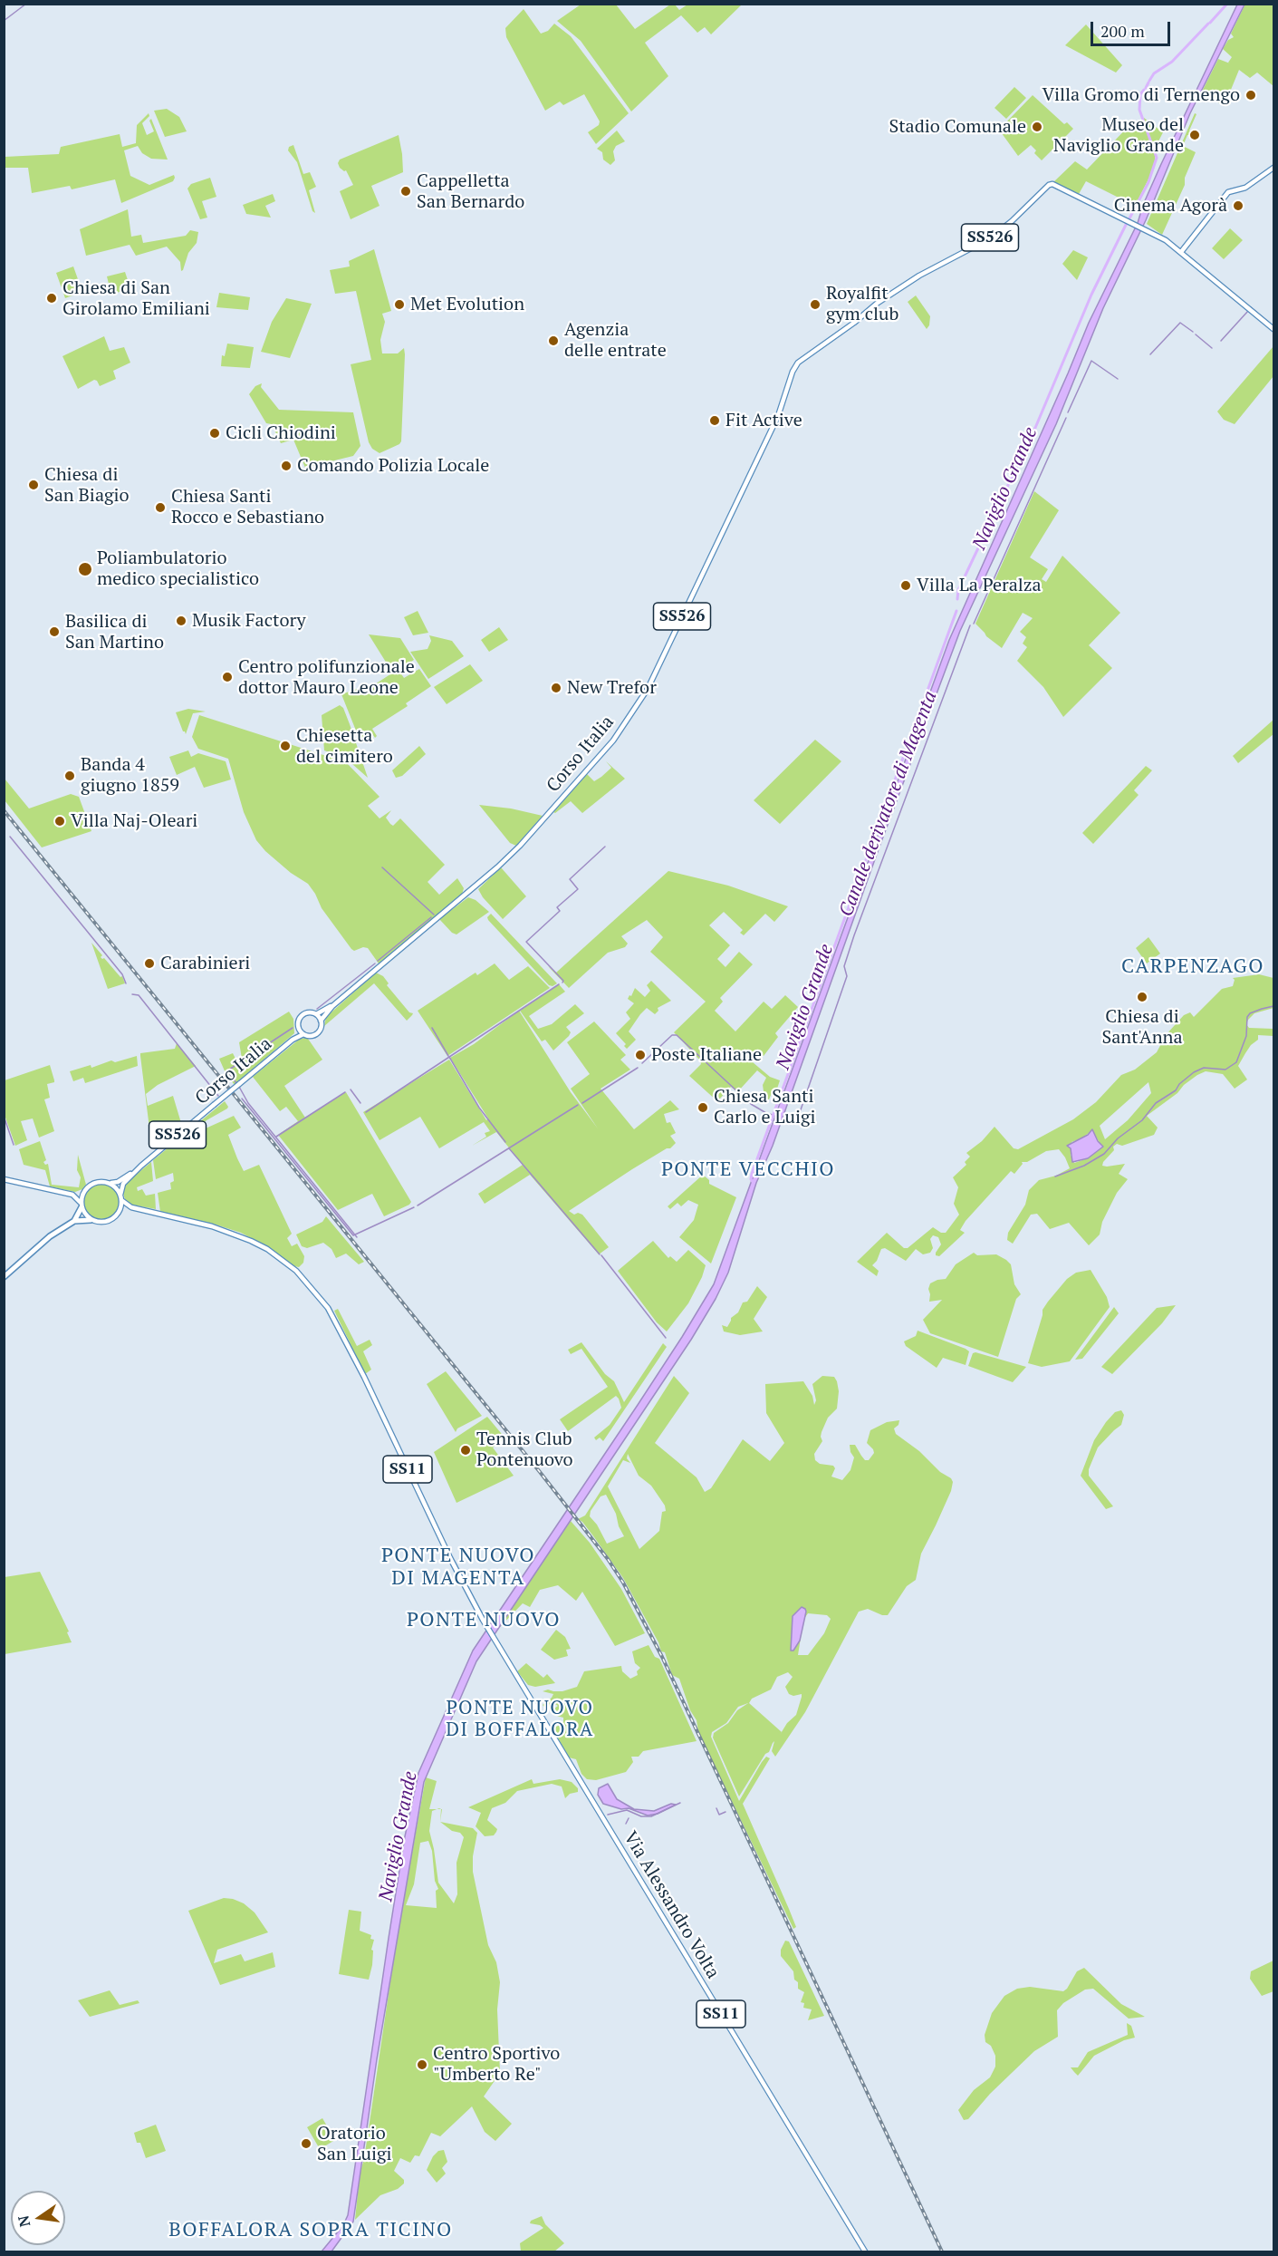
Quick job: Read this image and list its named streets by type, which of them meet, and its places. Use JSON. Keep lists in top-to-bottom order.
{
  "streets": {
    "main road": [
      "SS526",
      "Corso Italia",
      "SS11",
      "Via Alessandro Volta"
    ]
  },
  "crossings": [
    ["SS526", "Corso Italia"]
  ],
  "districts": [
    "CARPENZAGO",
    "PONTE VECCHIO",
    "PONTE NUOVO DI MAGENTA",
    "PONTE NUOVO",
    "PONTE NUOVO DI BOFFALORA",
    "BOFFALORA SOPRA TICINO"
  ],
  "water": ["Naviglio Grande", "Canale derivatore di Magenta"],
  "places": [
    "Villa Gromo di Ternengo",
    "Stadio Comunale",
    "Museo del Naviglio Grande",
    "Cappelletta San Bernardo",
    "Cinema Agorà",
    "Chiesa di San Girolamo Emiliani",
    "Met Evolution",
    "Royalfit gym club",
    "Agenzia delle entrate",
    "Fit Active",
    "Cicli Chiodini",
    "Comando Polizia Locale",
    "Chiesa di San Biagio",
    "Chiesa Santi Rocco e Sebastiano",
    "Poliambulatorio medico specialistico",
    "Villa La Peralza",
    "Musik Factory",
    "Basilica di San Martino",
    "Centro polifunzionale dottor Mauro Leone",
    "New Trefor",
    "Chiesetta del cimitero",
    "Banda 4 giugno 1859",
    "Villa Naj-Oleari",
    "Carabinieri",
    "Chiesa di Sant'Anna",
    "Poste Italiane",
    "Chiesa Santi Carlo e Luigi",
    "Tennis Club Pontenuovo",
    "Centro Sportivo \"Umberto Re\"",
    "Oratorio San Luigi"
  ],
  "scale_bar": "200 m",
  "north": "left"
}
